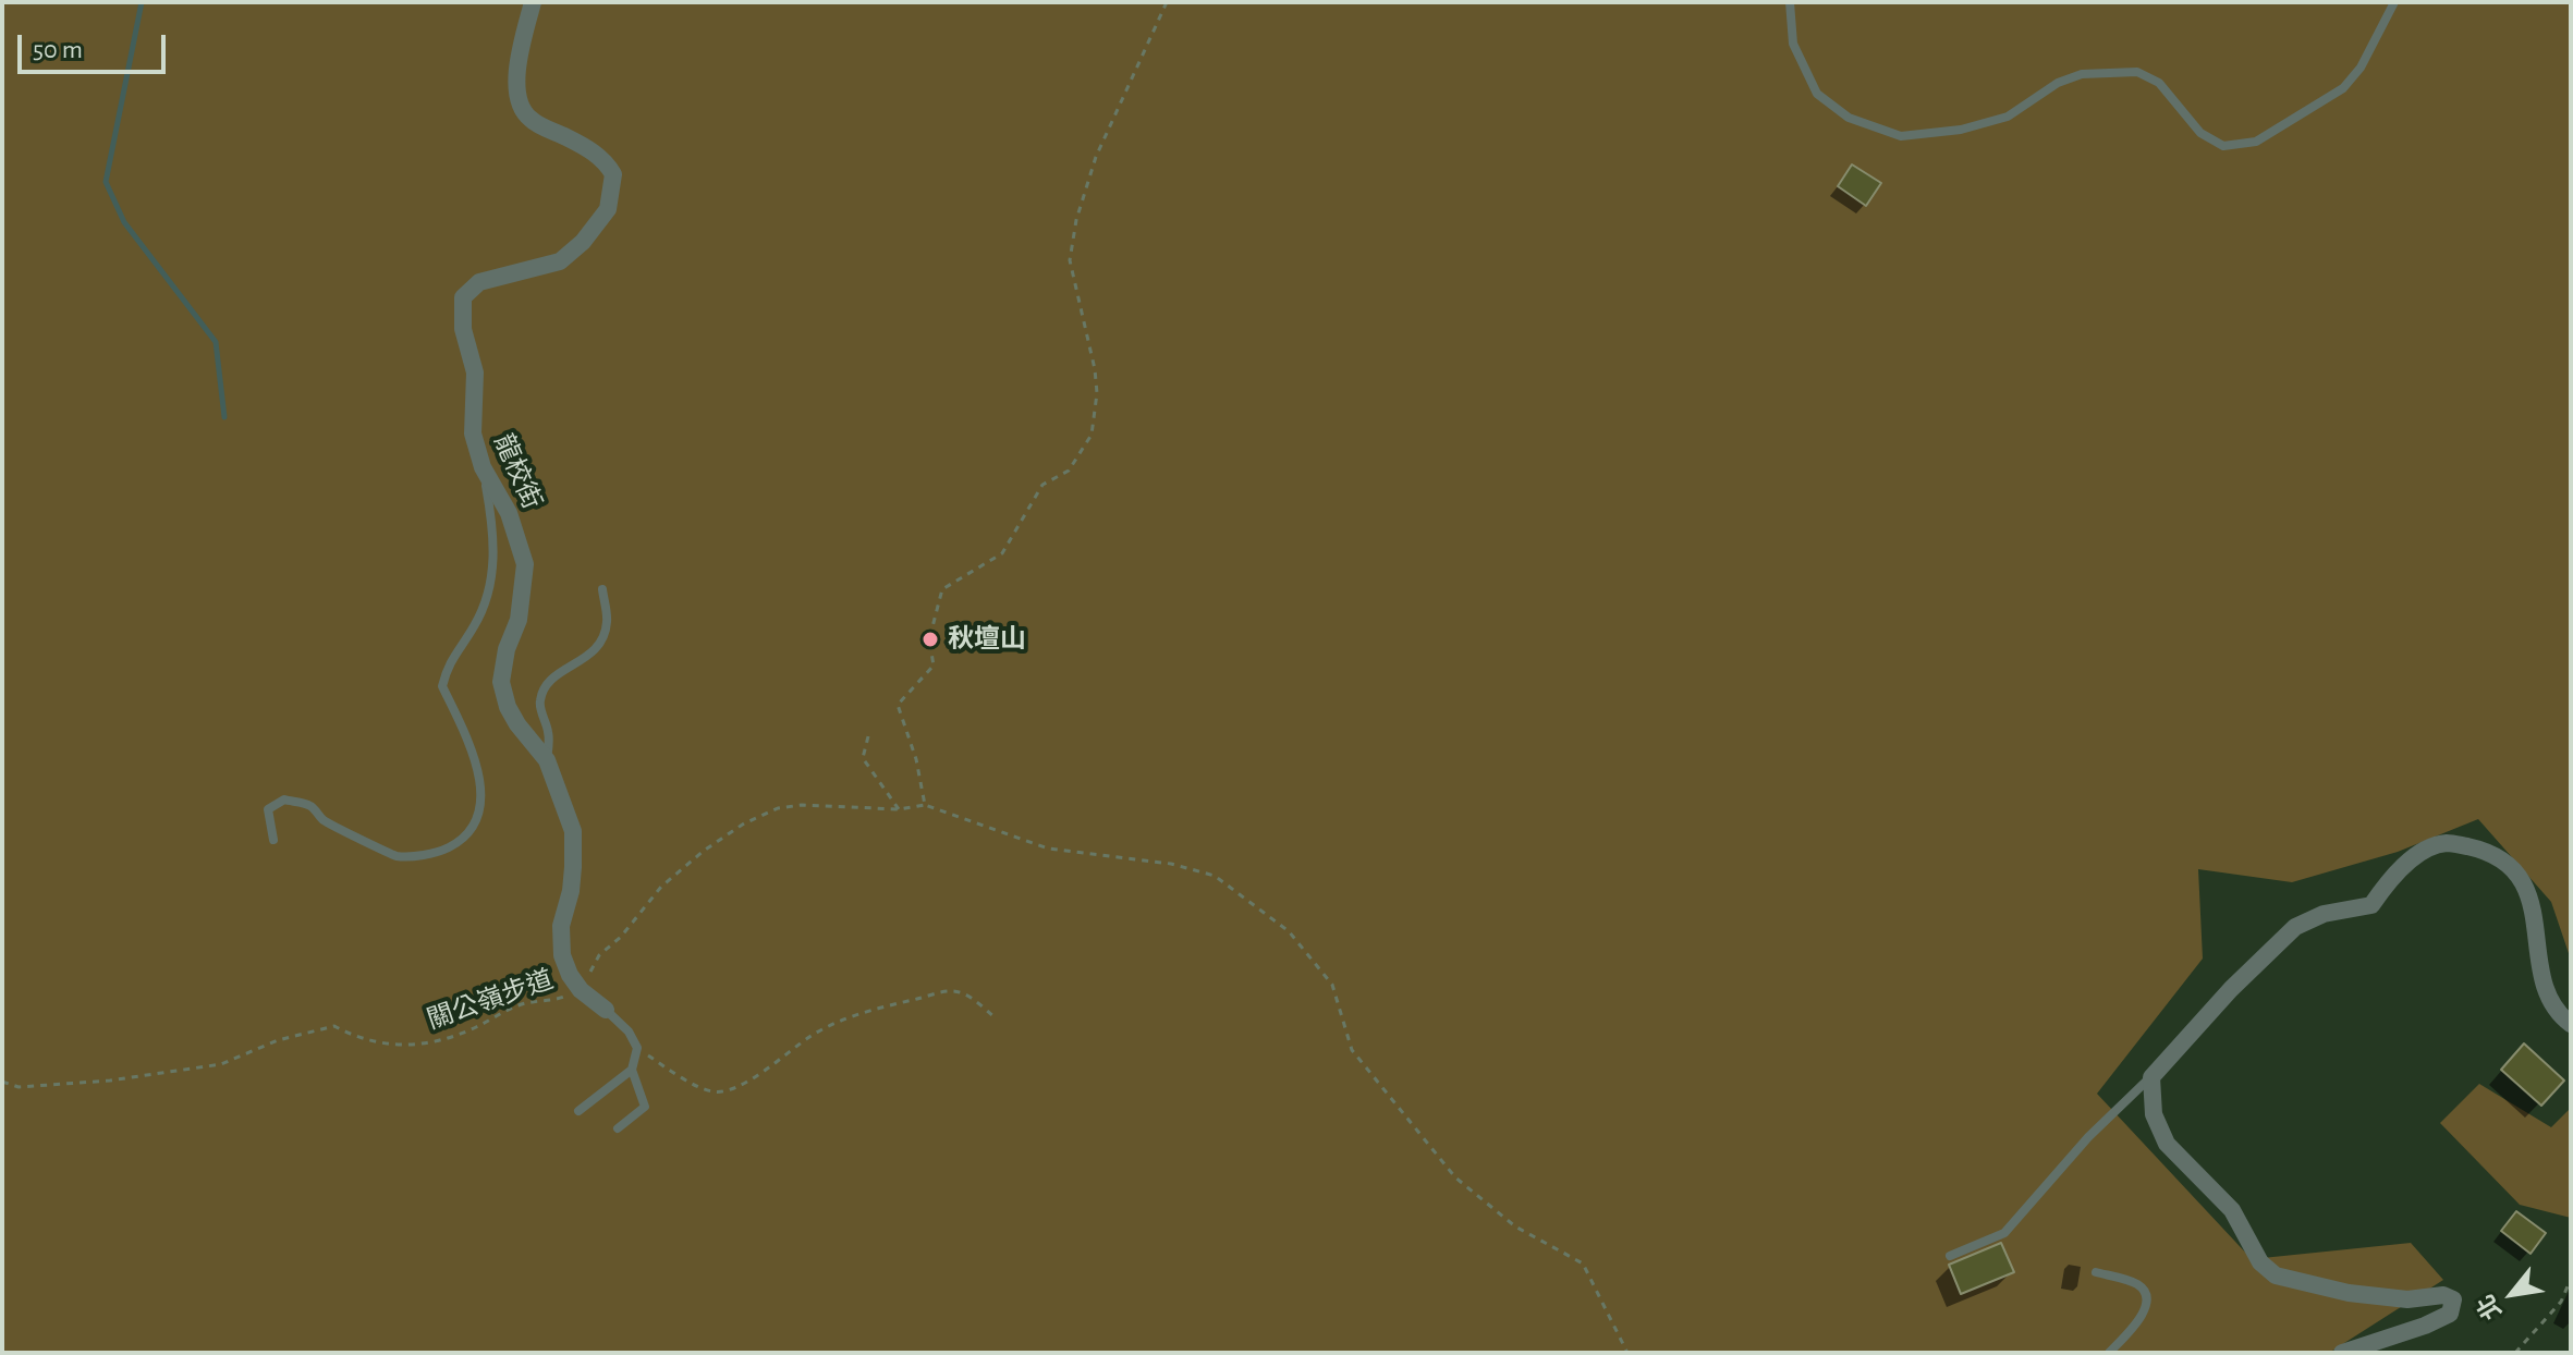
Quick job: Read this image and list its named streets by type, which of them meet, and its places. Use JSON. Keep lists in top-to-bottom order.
{
  "streets": {
    "street": ["龍校街"],
    "path": ["關公嶺步道"]
  },
  "crossings": [
    ["龍校街", "關公嶺步道"]
  ],
  "places": ["秋壇山"],
  "scale_bar": "50 m",
  "north": "bottom left"
}
